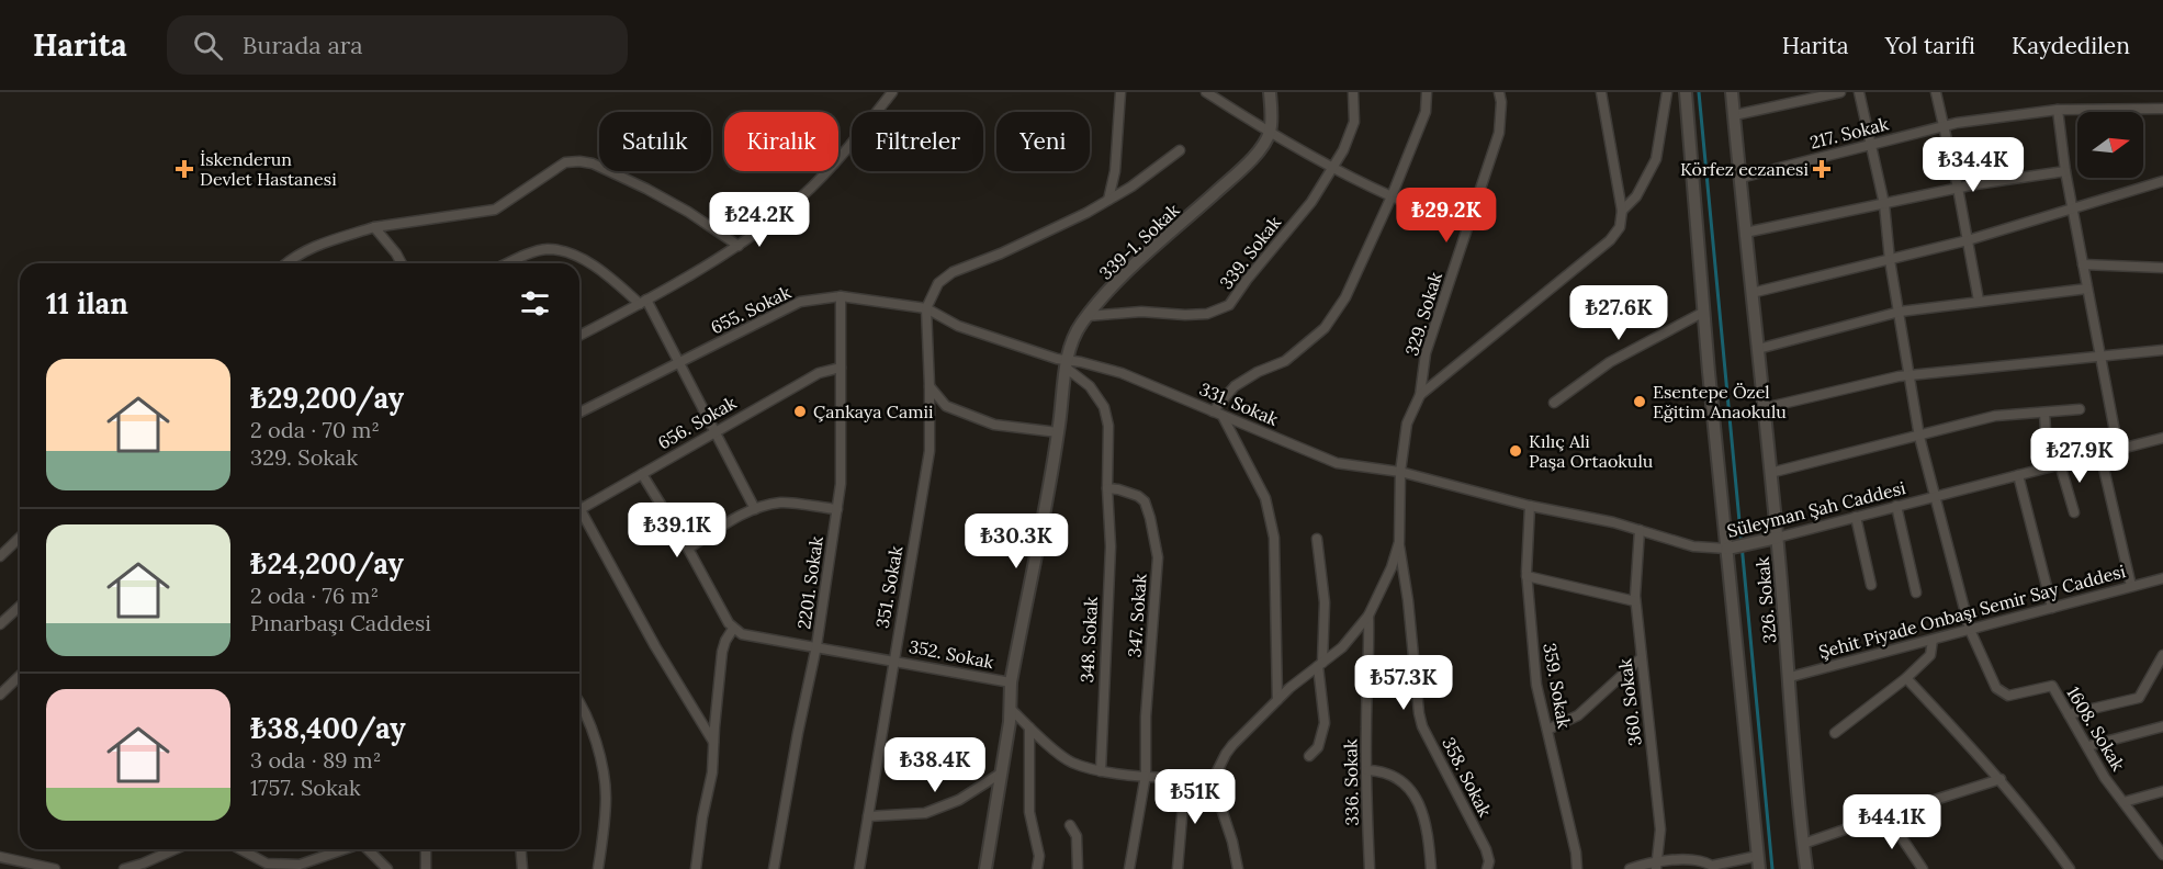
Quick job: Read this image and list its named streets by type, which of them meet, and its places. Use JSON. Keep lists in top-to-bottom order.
{
  "streets": {
    "street": [
      "217. Sokak",
      "339-1. Sokak",
      "339. Sokak",
      "655. Sokak",
      "329. Sokak",
      "331. Sokak",
      "656. Sokak",
      "Süleyman Şah Caddesi",
      "2201. Sokak",
      "351. Sokak",
      "326. Sokak",
      "Şehit Piyade Onbaşı Semir Say Caddesi",
      "347. Sokak",
      "348. Sokak",
      "352. Sokak",
      "359. Sokak",
      "360. Sokak",
      "1608. Sokak",
      "358. Sokak",
      "336. Sokak"
    ]
  },
  "crossings": [
    ["217. Sokak", "326. Sokak"],
    ["339-1. Sokak", "339. Sokak"],
    ["339-1. Sokak", "655. Sokak"],
    ["339-1. Sokak", "331. Sokak"],
    ["339-1. Sokak", "348. Sokak"],
    ["339-1. Sokak", "352. Sokak"],
    ["655. Sokak", "331. Sokak"],
    ["655. Sokak", "2201. Sokak"],
    ["655. Sokak", "351. Sokak"],
    ["655. Sokak", "348. Sokak"],
    ["331. Sokak", "Süleyman Şah Caddesi"],
    ["331. Sokak", "348. Sokak"],
    ["656. Sokak", "2201. Sokak"],
    ["Süleyman Şah Caddesi", "326. Sokak"],
    ["Süleyman Şah Caddesi", "359. Sokak"],
    ["Süleyman Şah Caddesi", "360. Sokak"],
    ["2201. Sokak", "352. Sokak"],
    ["351. Sokak", "352. Sokak"],
    ["326. Sokak", "Şehit Piyade Onbaşı Semir Say Caddesi"],
    ["Şehit Piyade Onbaşı Semir Say Caddesi", "1608. Sokak"],
    ["347. Sokak", "348. Sokak"]
  ],
  "places": {
    "health": ["İskenderun Devlet Hastanesi", "Körfez eczanesi"],
    "other": ["Esentepe Özel Eğitim Anaokulu", "Çankaya Camii", "Kılıç Ali Paşa Ortaokulu"]
  },
  "north": "right",
  "page": {
    "header": "Harita",
    "search": "Burada ara",
    "nav": ["Harita", "Yol tarifi", "Kaydedilen"],
    "chip": [
      "Satılık",
      "Kiralık",
      "Filtreler",
      "Yeni"
    ],
    "price": [
      "₺34.4K",
      "₺29.2K",
      "₺24.2K",
      "₺27.6K",
      "₺27.9K",
      "₺39.1K",
      "₺30.3K",
      "₺57.3K",
      "₺38.4K",
      "₺51K",
      "₺44.1K"
    ],
    "heading": "11 ilan",
    "list": [
      {
        "name": "₺29,200/ay",
        "note": "2 oda · 70 m² · 329. Sokak"
      },
      {
        "name": "₺24,200/ay",
        "note": "2 oda · 76 m² · Pınarbaşı Caddesi"
      },
      {
        "name": "₺38,400/ay",
        "note": "3 oda · 89 m² · 1757. Sokak"
      }
    ]
  }
}
